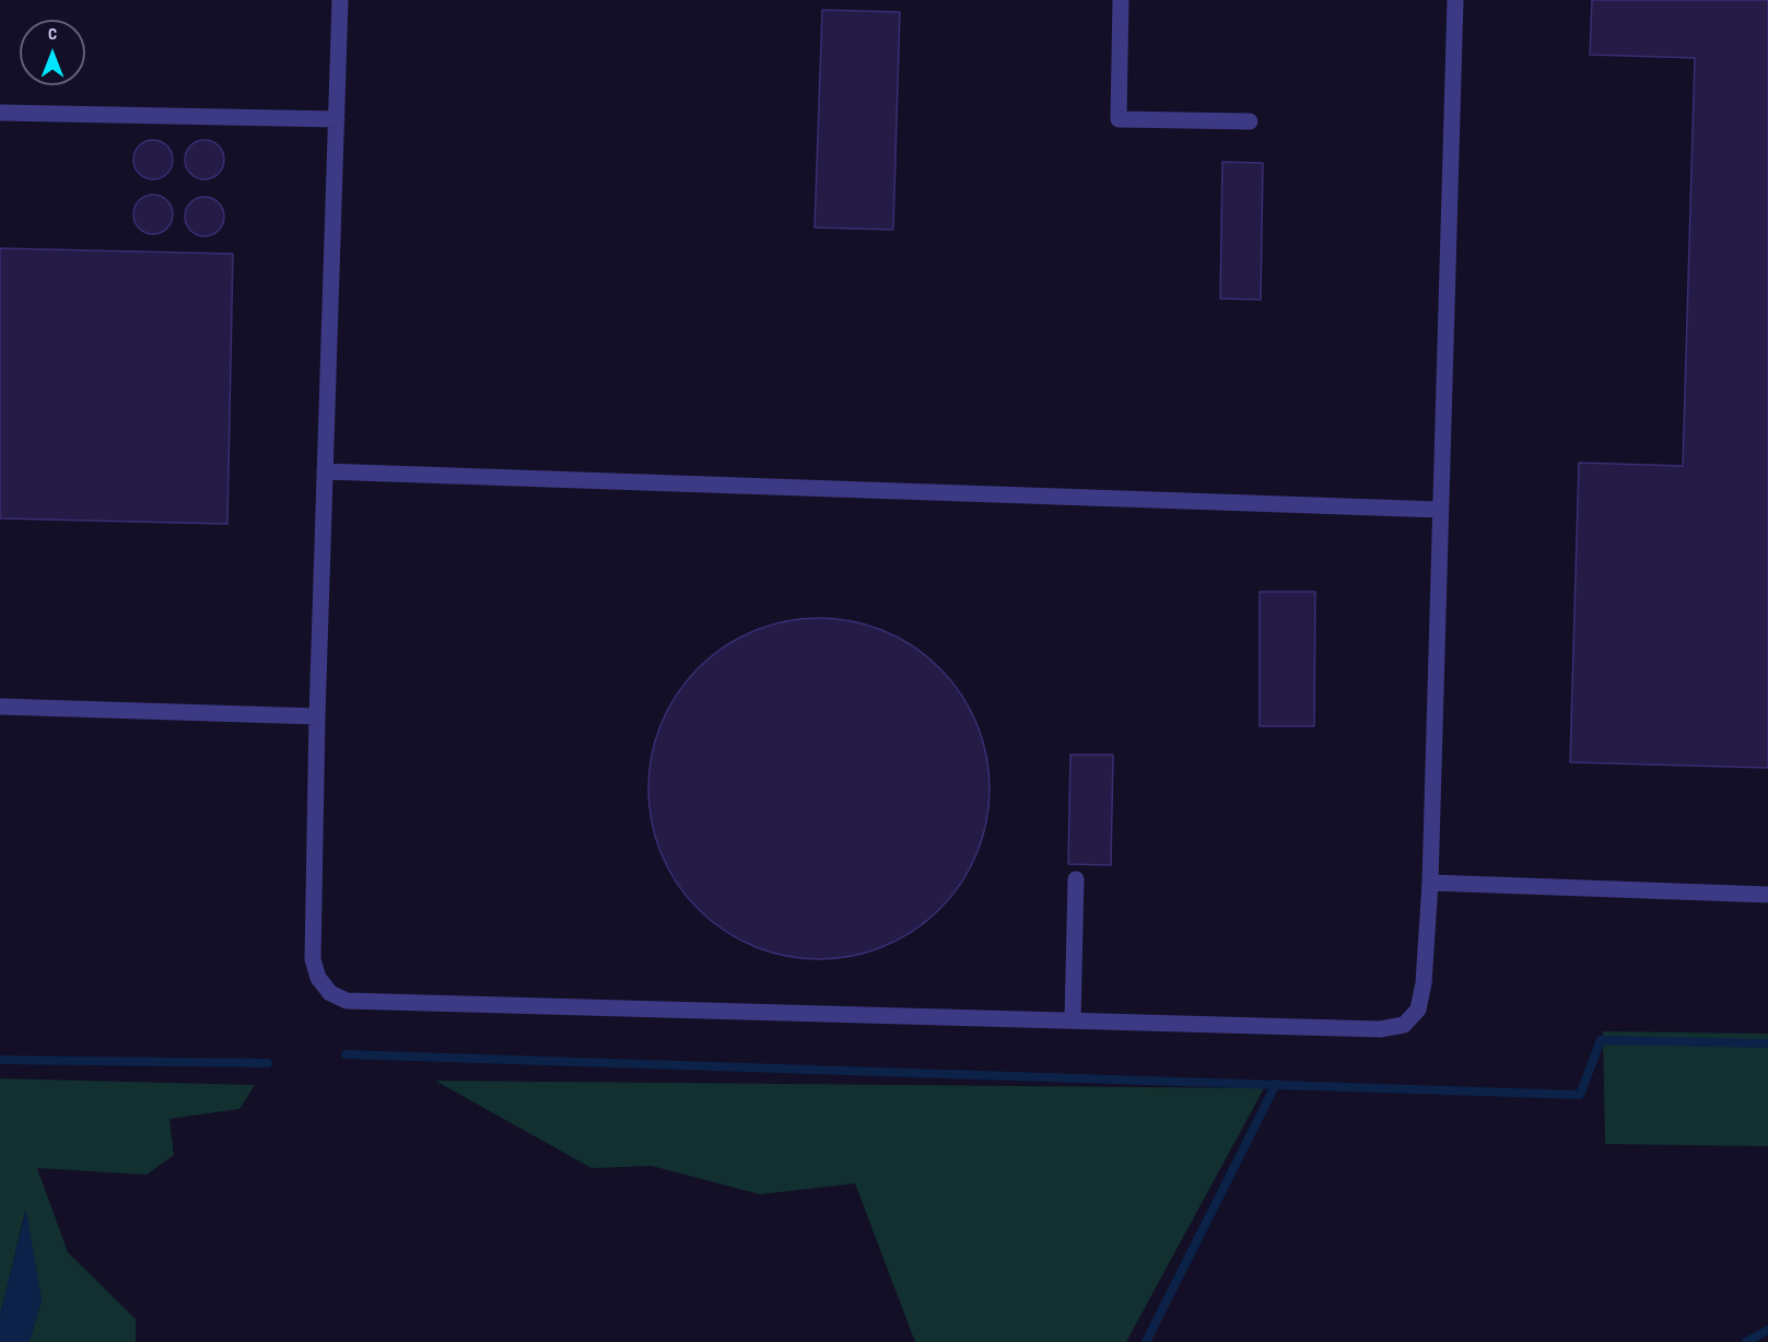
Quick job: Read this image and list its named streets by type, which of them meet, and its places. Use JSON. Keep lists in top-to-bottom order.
{
  "north": "top"
}
